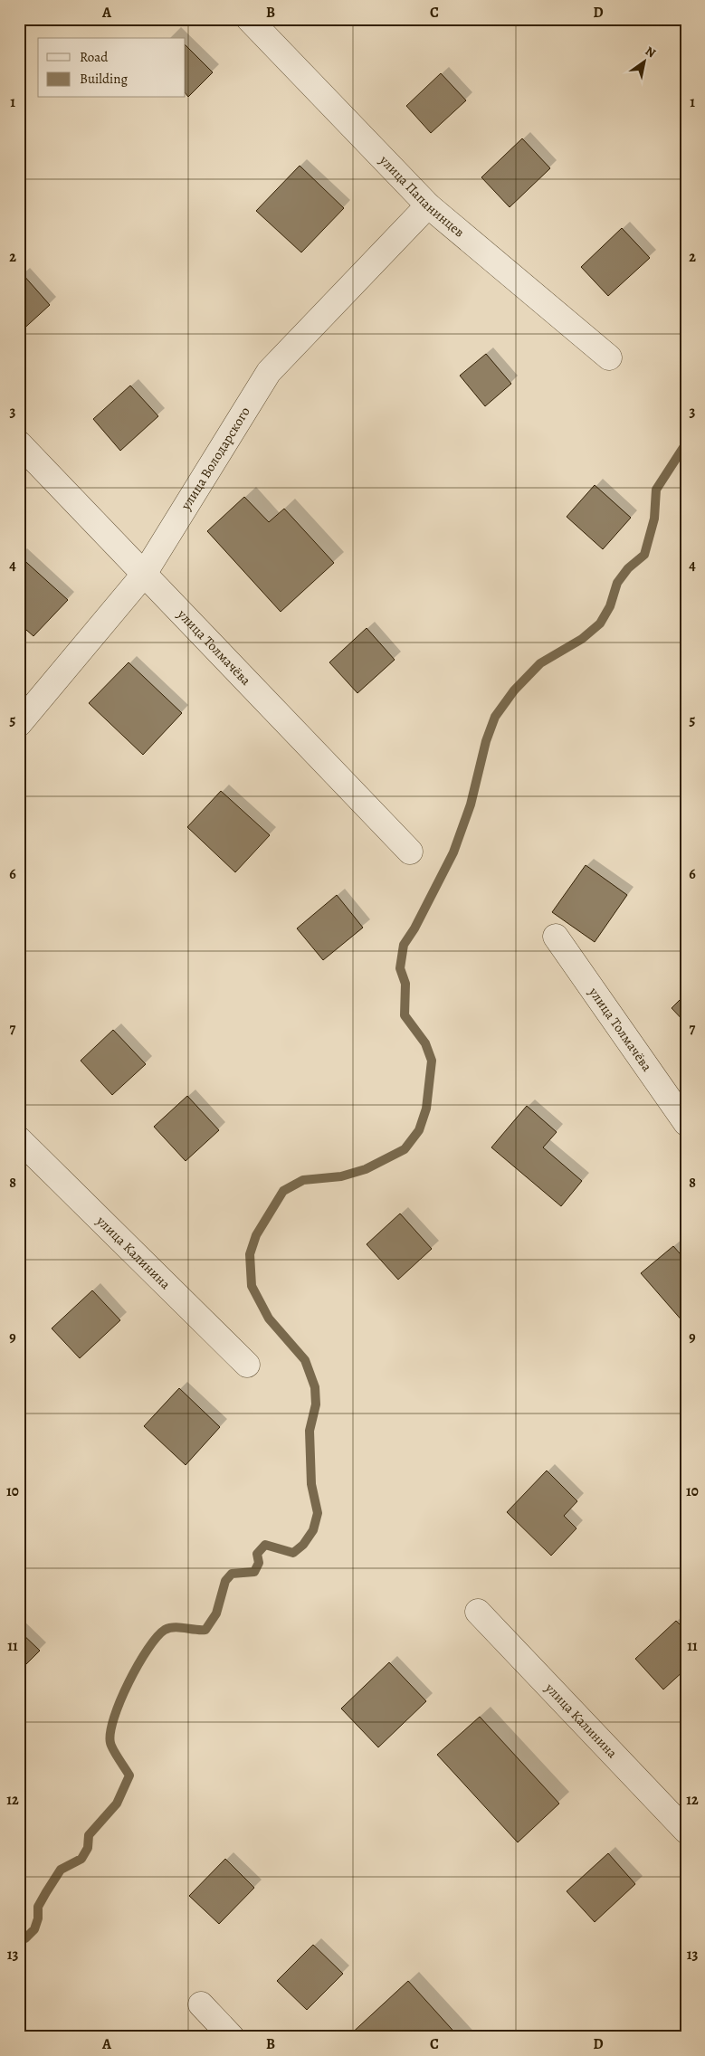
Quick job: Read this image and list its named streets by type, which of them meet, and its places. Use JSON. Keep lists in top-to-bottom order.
{
  "streets": {
    "street": [
      "улица Папанинцев",
      "улица Володарского",
      "улица Толмачёва",
      "улица Калинина"
    ]
  },
  "crossings": [
    ["улица Папанинцев", "улица Володарского"],
    ["улица Володарского", "улица Толмачёва"]
  ],
  "legend": ["Road", "Building"],
  "north": "top right",
  "grid": {
    "columns": [
      "A",
      "B",
      "C",
      "D"
    ],
    "rows": [
      "1",
      "2",
      "3",
      "4",
      "5",
      "6",
      "7",
      "8",
      "9",
      "10",
      "11",
      "12",
      "13"
    ]
  }
}
